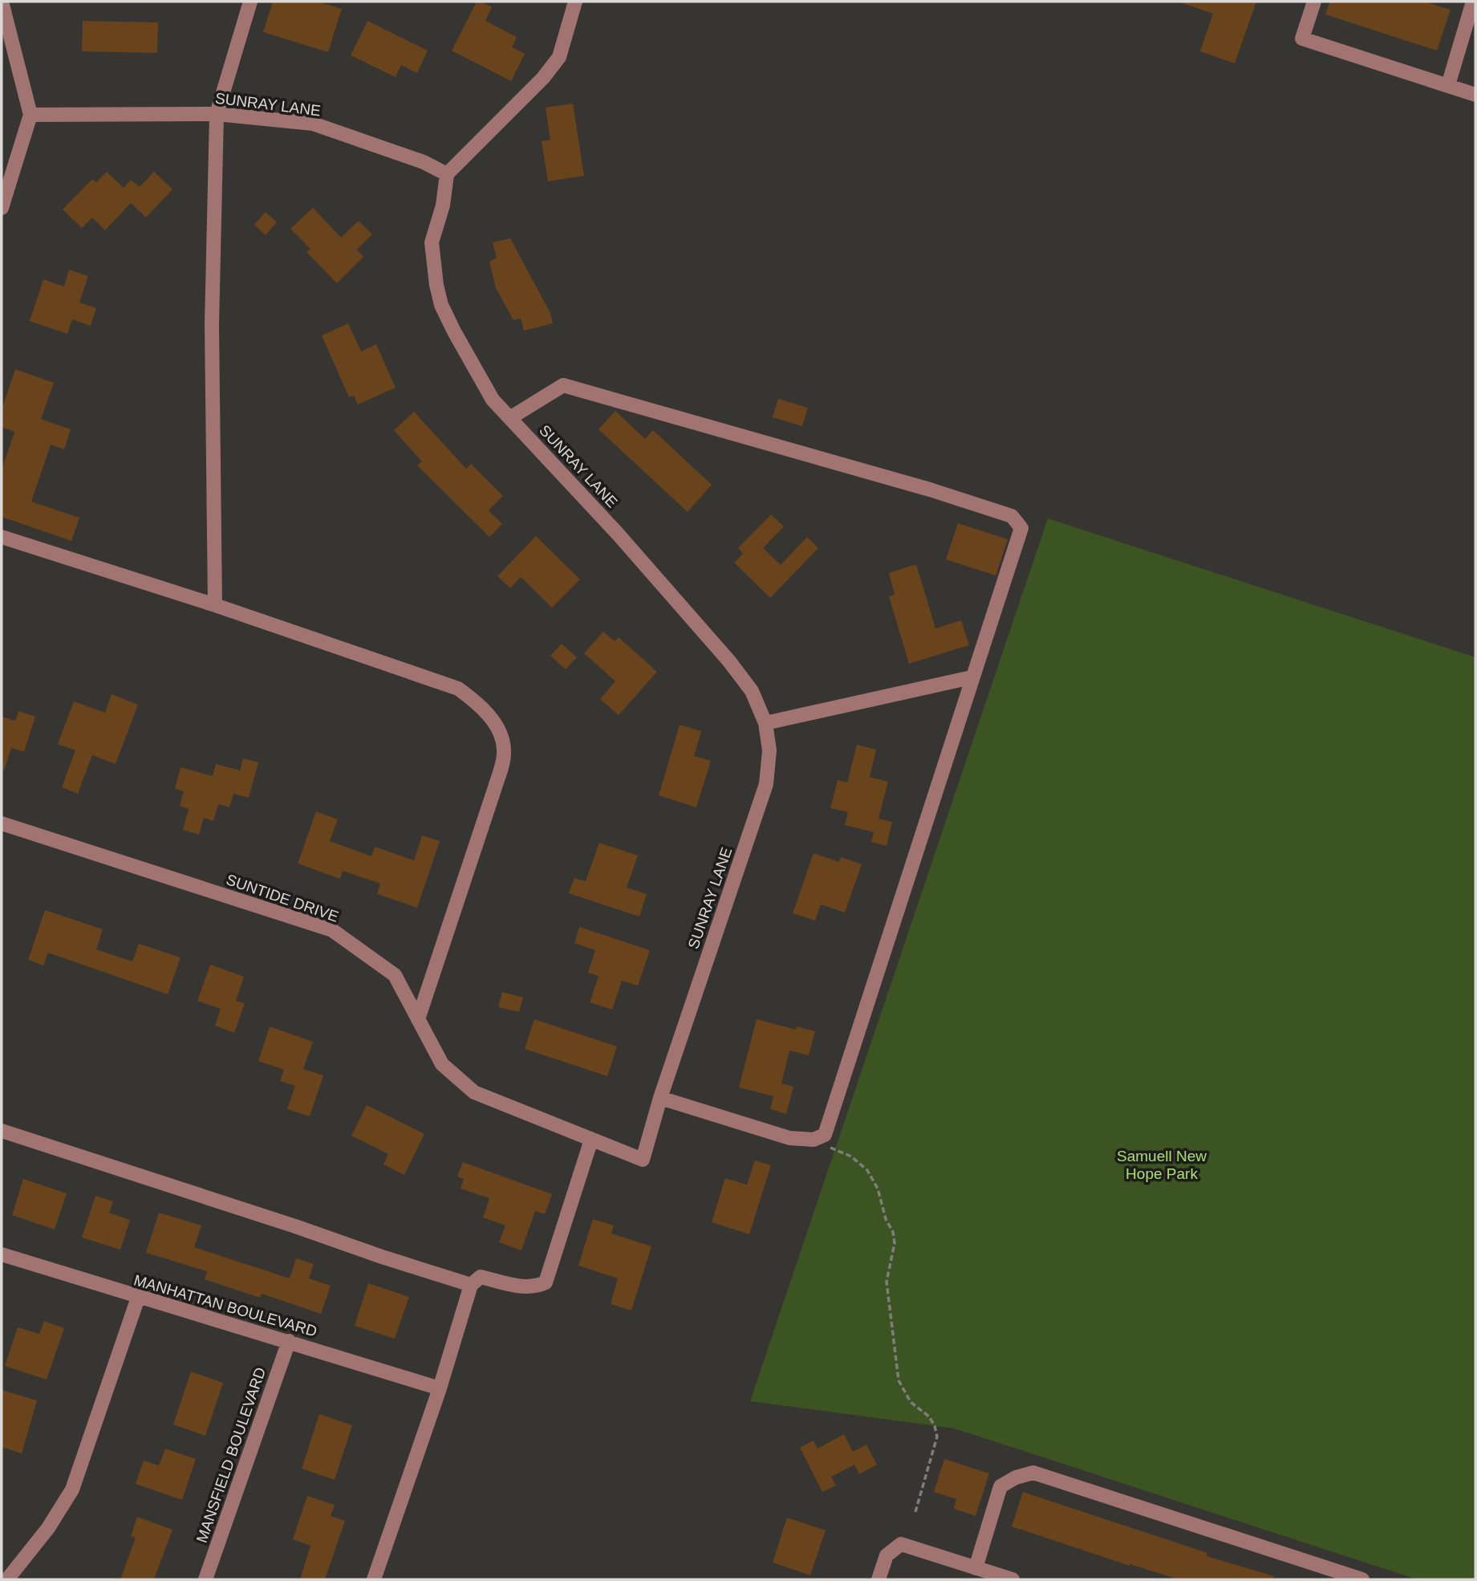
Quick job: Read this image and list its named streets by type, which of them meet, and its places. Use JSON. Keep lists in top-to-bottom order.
{
  "streets": {
    "street": [
      "SUNRAY LANE",
      "SUNTIDE DRIVE",
      "MANHATTAN BOULEVARD",
      "MANSFIELD BOULEVARD"
    ]
  },
  "crossings": [
    ["SUNRAY LANE", "SUNTIDE DRIVE"],
    ["MANHATTAN BOULEVARD", "MANSFIELD BOULEVARD"]
  ],
  "parks": ["Samuell New Hope Park"]
}
